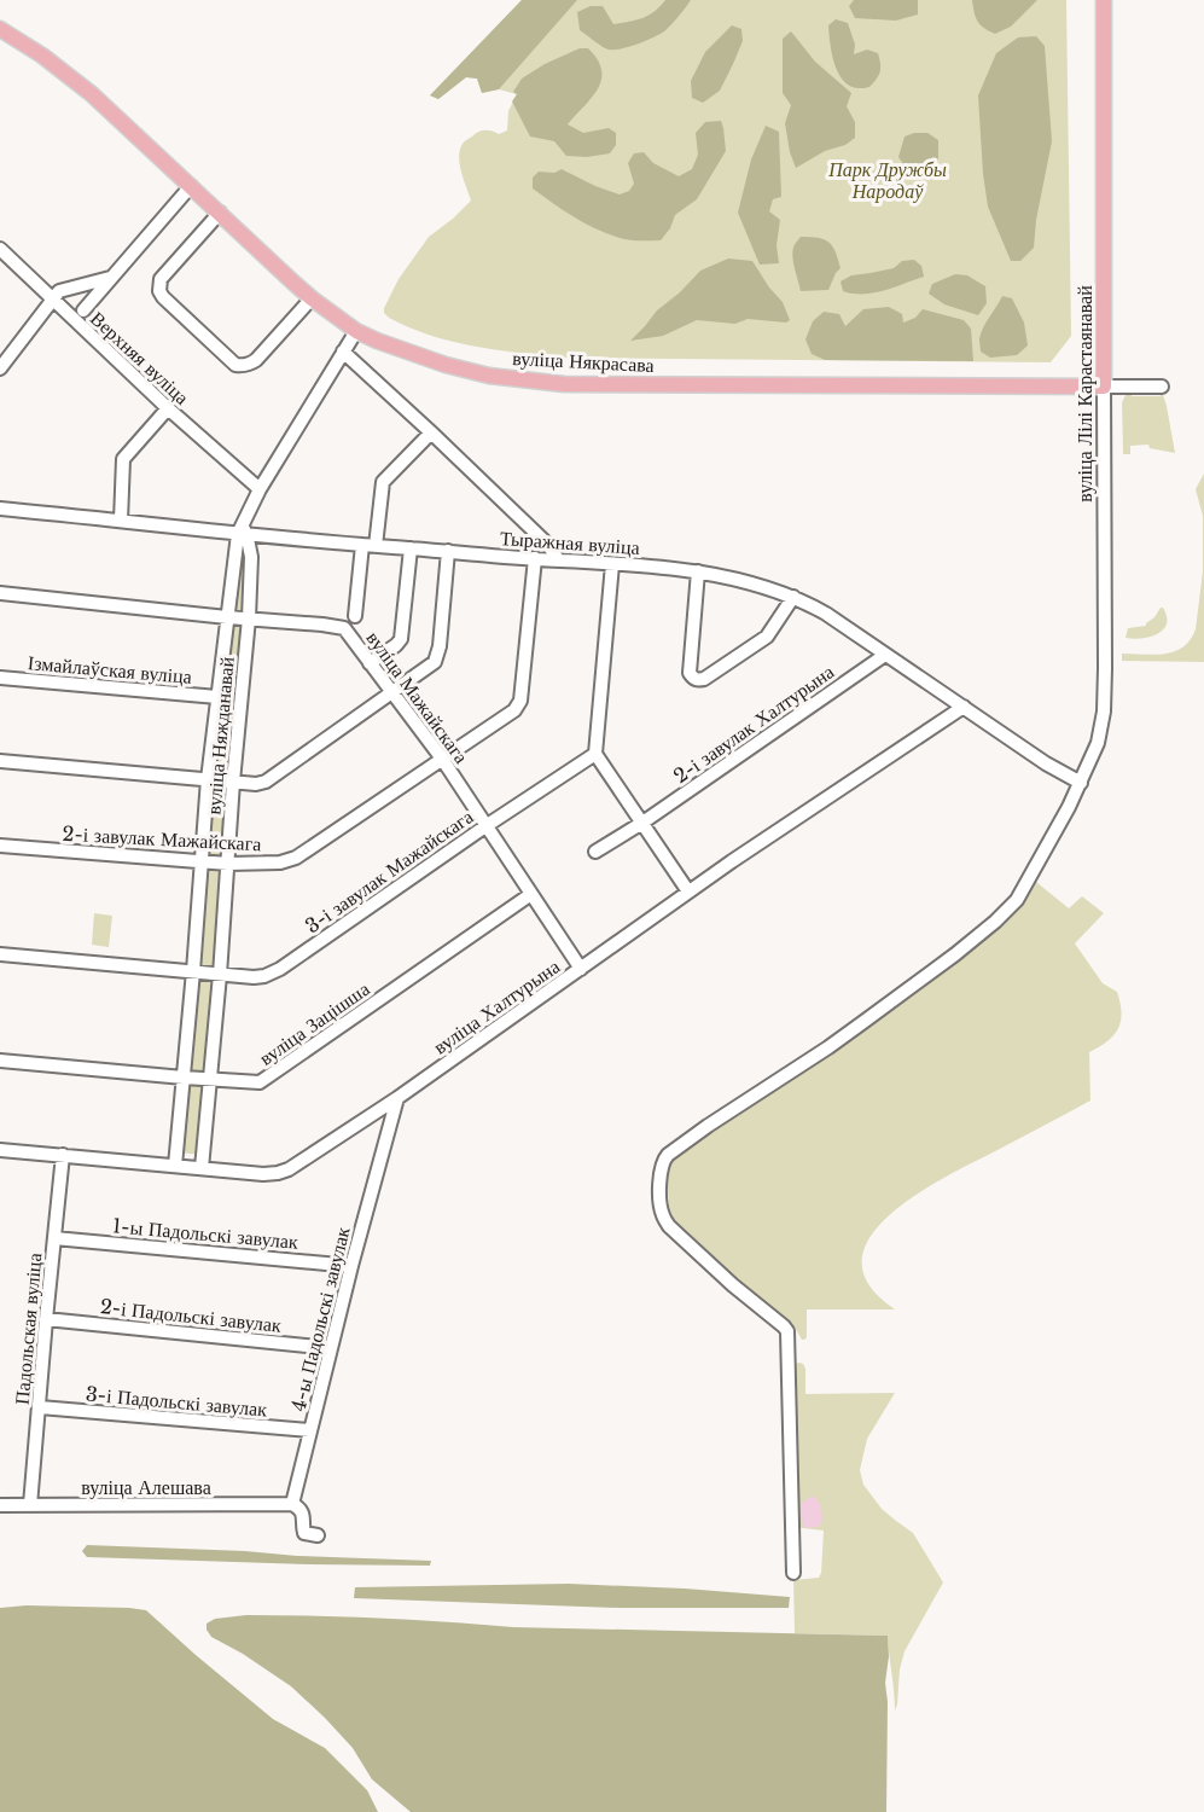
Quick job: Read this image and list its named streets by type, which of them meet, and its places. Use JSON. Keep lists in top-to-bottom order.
{
  "streets": {
    "main road": ["вуліца Някрасава", "вуліца Лілі Карастаянавай"],
    "street": [
      "Верхняя вуліца",
      "Тыражная вуліца",
      "Ізмайлаўская вуліца",
      "вуліца Мажайскага",
      "2-і завулак Халтурына",
      "вуліца Няжданавай",
      "2-і завулак Мажайскага",
      "3-і завулак Мажайскага",
      "вуліца Халтурына",
      "вуліца Зацішша",
      "1-ы Падольскі завулак",
      "2-і Падольскі завулак",
      "4-ы Падольскі завулак",
      "Падольская вуліца",
      "3-і Падольскі завулак",
      "вуліца Алешава"
    ]
  },
  "crossings": [
    ["Верхняя вуліца", "вуліца Няжданавай"],
    ["вуліца Някрасава", "вуліца Лілі Карастаянавай"],
    ["вуліца Някрасава", "вуліца Няжданавай"],
    ["вуліца Лілі Карастаянавай", "Тыражная вуліца"],
    ["Тыражная вуліца", "2-і завулак Халтурына"],
    ["Тыражная вуліца", "вуліца Няжданавай"],
    ["Тыражная вуліца", "2-і завулак Мажайскага"],
    ["Тыражная вуліца", "вуліца Халтурына"],
    ["Ізмайлаўская вуліца", "вуліца Няжданавай"],
    ["вуліца Мажайскага", "вуліца Няжданавай"],
    ["вуліца Мажайскага", "2-і завулак Мажайскага"],
    ["вуліца Мажайскага", "3-і завулак Мажайскага"],
    ["вуліца Мажайскага", "вуліца Халтурына"],
    ["вуліца Мажайскага", "вуліца Зацішша"],
    ["вуліца Няжданавай", "2-і завулак Мажайскага"],
    ["вуліца Няжданавай", "3-і завулак Мажайскага"],
    ["вуліца Няжданавай", "вуліца Халтурына"],
    ["вуліца Няжданавай", "вуліца Зацішша"],
    ["вуліца Халтурына", "4-ы Падольскі завулак"],
    ["вуліца Халтурына", "Падольская вуліца"],
    ["1-ы Падольскі завулак", "4-ы Падольскі завулак"],
    ["1-ы Падольскі завулак", "Падольская вуліца"],
    ["2-і Падольскі завулак", "4-ы Падольскі завулак"],
    ["2-і Падольскі завулак", "Падольская вуліца"],
    ["4-ы Падольскі завулак", "3-і Падольскі завулак"],
    ["4-ы Падольскі завулак", "вуліца Алешава"],
    ["Падольская вуліца", "3-і Падольскі завулак"],
    ["Падольская вуліца", "вуліца Алешава"]
  ],
  "parks": ["Парк Дружбы Народаў"]
}
